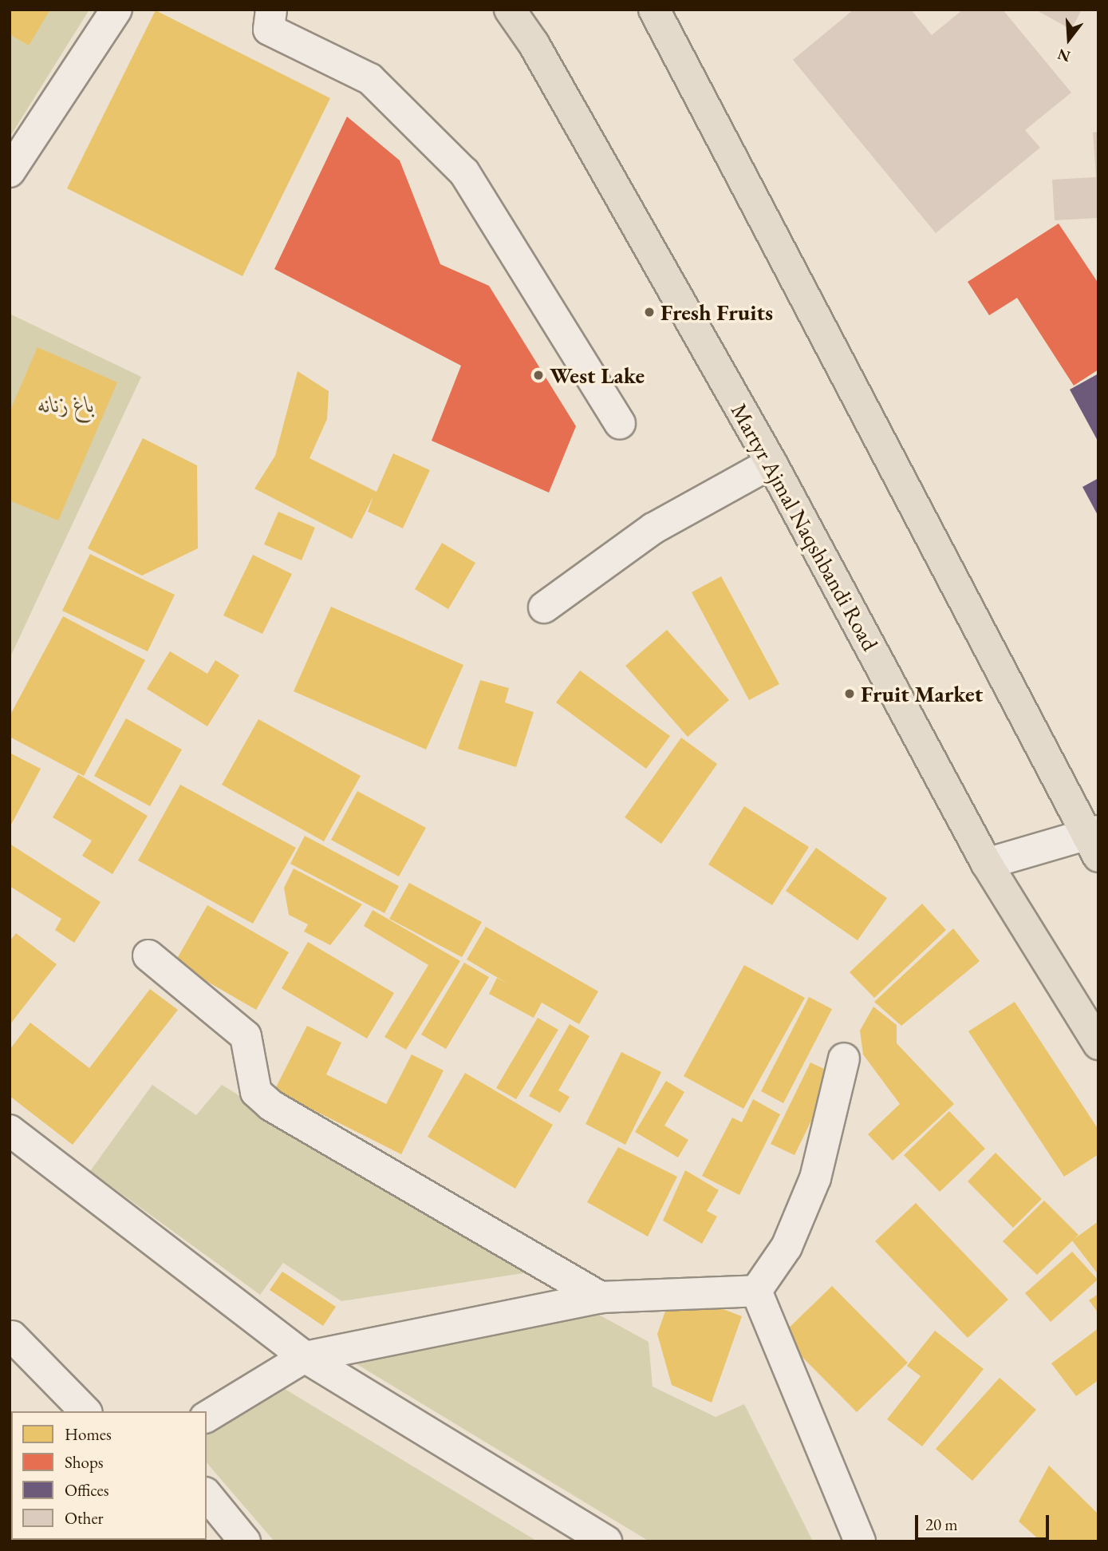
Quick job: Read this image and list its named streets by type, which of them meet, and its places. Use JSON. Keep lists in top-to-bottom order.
{
  "streets": {
    "highway": ["Martyr Ajmal Naqshbandi Road"]
  },
  "parks": ["باغ زنانه"],
  "places": ["Fresh Fruits", "West Lake", "Fruit Market"],
  "legend": [
    "Homes",
    "Shops",
    "Offices",
    "Other"
  ],
  "scale_bar": "20 m",
  "north": "bottom"
}
